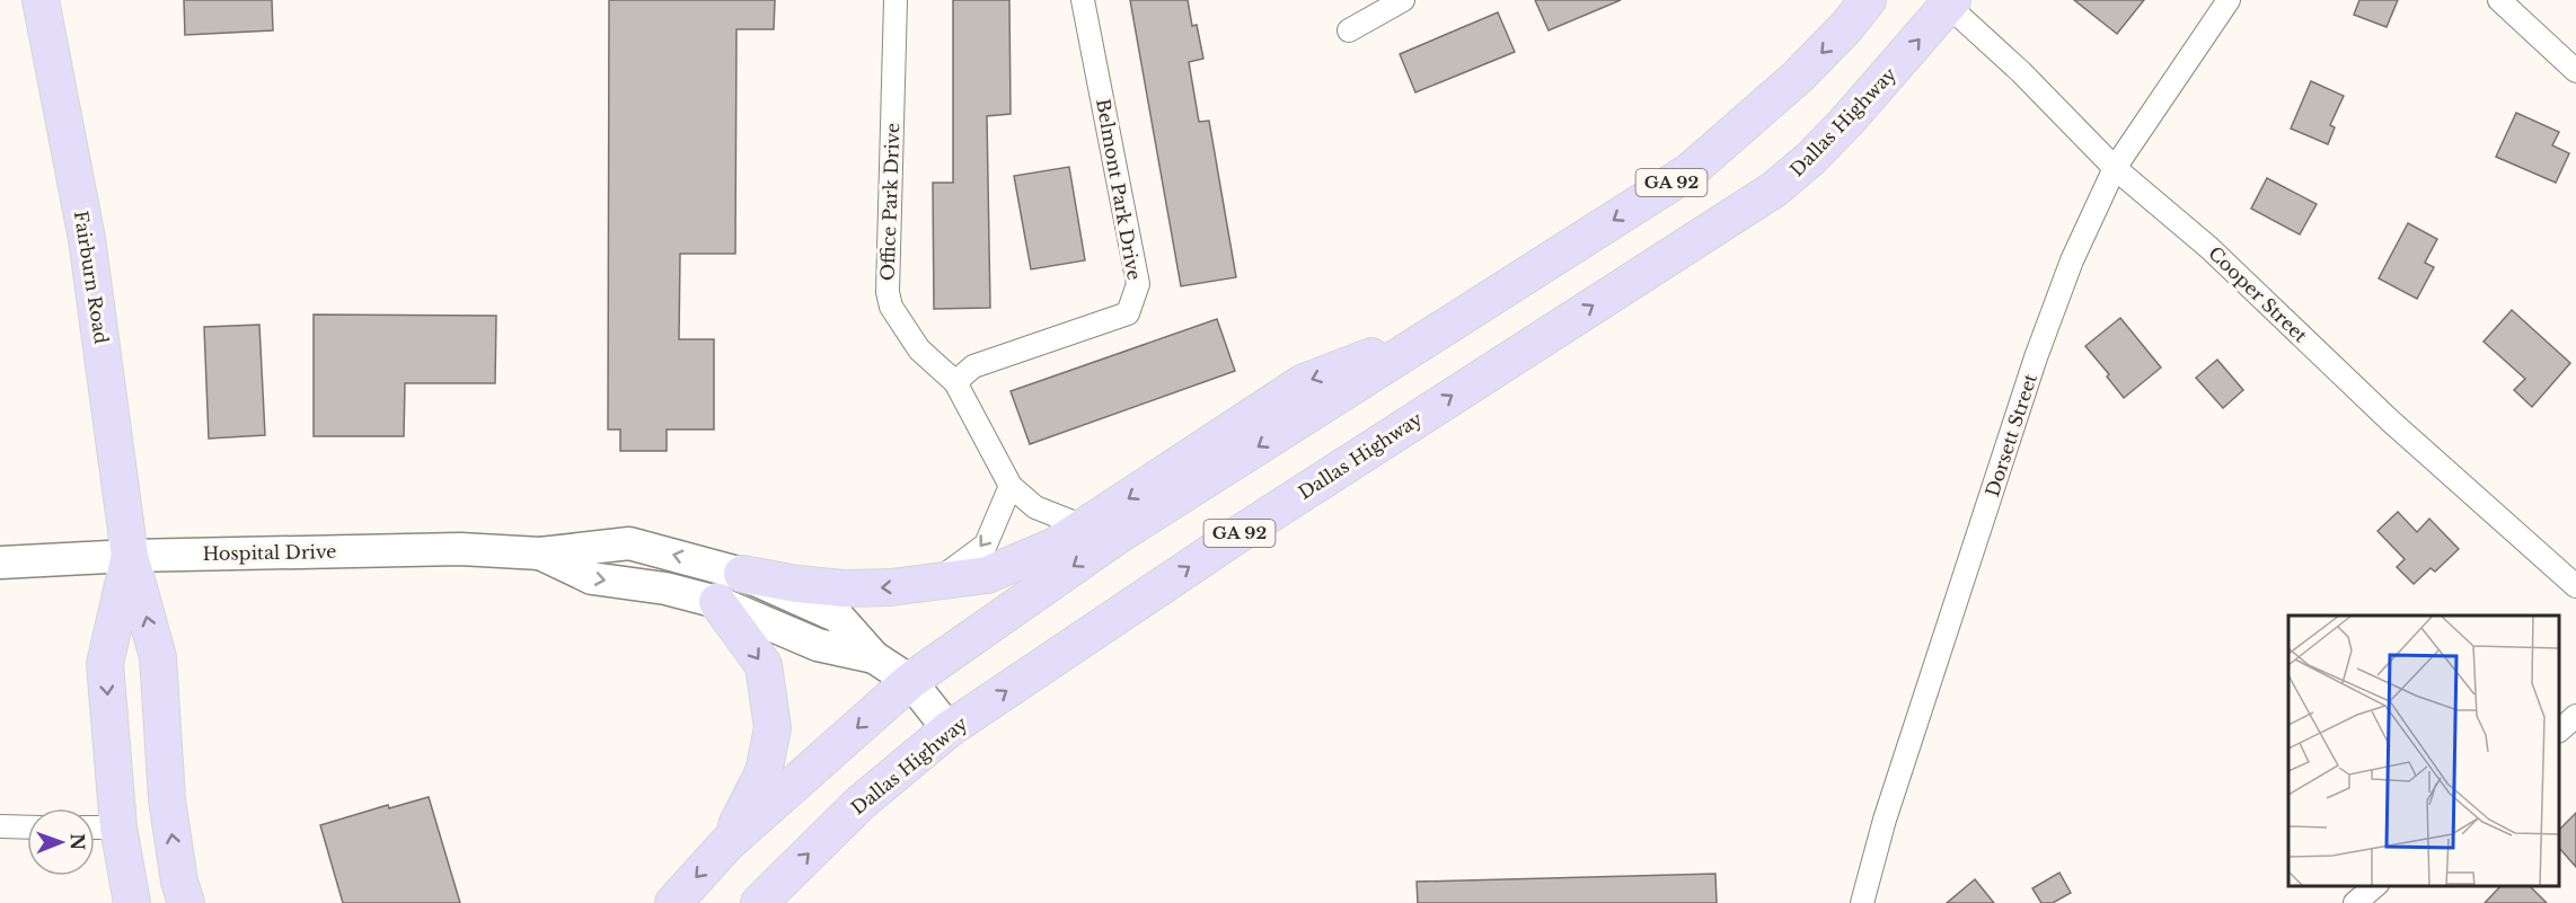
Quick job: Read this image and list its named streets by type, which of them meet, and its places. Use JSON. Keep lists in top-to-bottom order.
{
  "streets": {
    "main road": ["Dallas Highway", "GA 92", "Fairburn Road"],
    "street": [
      "Belmont Park Drive",
      "Office Park Drive",
      "Cooper Street",
      "Dorsett Street",
      "Hospital Drive"
    ]
  },
  "crossings": [
    ["Dallas Highway", "Cooper Street"],
    ["Dallas Highway", "Hospital Drive"],
    ["GA 92", "Hospital Drive"],
    ["Belmont Park Drive", "Office Park Drive"],
    ["Fairburn Road", "Hospital Drive"],
    ["Cooper Street", "Dorsett Street"]
  ],
  "north": "right"
}
